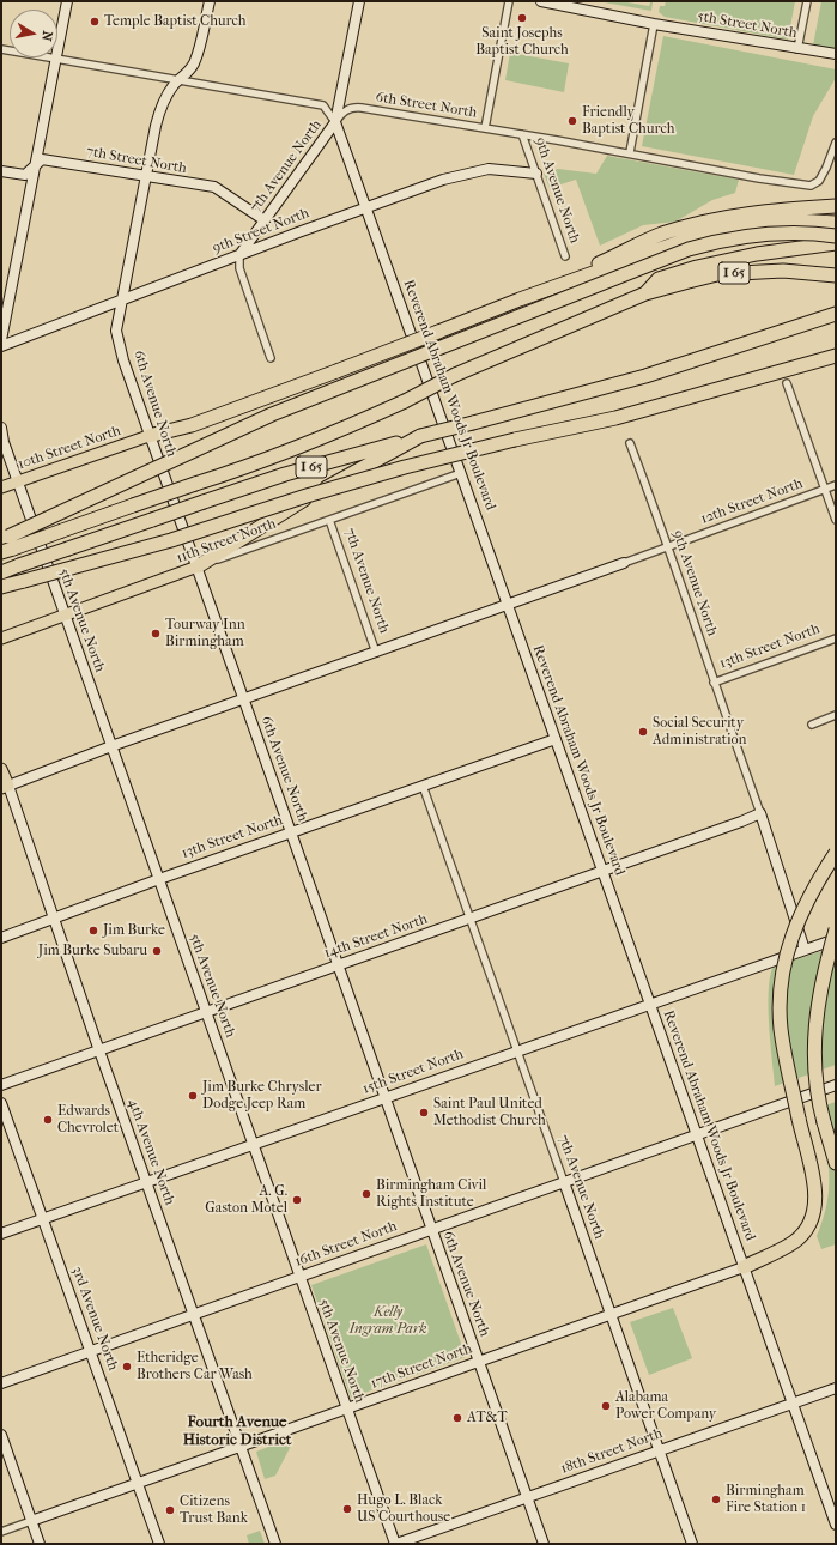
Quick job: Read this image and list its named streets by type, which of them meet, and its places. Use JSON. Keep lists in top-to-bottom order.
{
  "streets": {
    "highway": ["I 65"],
    "main road": ["10th Street North", "11th Street North", "4th Avenue North"],
    "street": [
      "5th Street North",
      "6th Street North",
      "7th Street North",
      "7th Avenue North",
      "9th Avenue North",
      "9th Street North",
      "Reverend Abraham Woods Jr Boulevard",
      "6th Avenue North",
      "12th Street North",
      "5th Avenue North",
      "13th Street North",
      "14th Street North",
      "15th Street North",
      "16th Street North",
      "3rd Avenue North",
      "17th Street North",
      "18th Street North"
    ]
  },
  "crossings": [
    ["6th Street North", "7th Avenue North"],
    ["6th Street North", "9th Avenue North"],
    ["6th Street North", "Reverend Abraham Woods Jr Boulevard"],
    ["7th Street North", "7th Avenue North"],
    ["7th Street North", "6th Avenue North"],
    ["7th Avenue North", "9th Street North"],
    ["7th Avenue North", "Reverend Abraham Woods Jr Boulevard"],
    ["7th Avenue North", "11th Street North"],
    ["7th Avenue North", "13th Street North"],
    ["7th Avenue North", "14th Street North"],
    ["7th Avenue North", "15th Street North"],
    ["7th Avenue North", "16th Street North"],
    ["7th Avenue North", "17th Street North"],
    ["7th Avenue North", "18th Street North"],
    ["9th Avenue North", "9th Street North"],
    ["9th Avenue North", "12th Street North"],
    ["9th Avenue North", "13th Street North"],
    ["9th Avenue North", "14th Street North"],
    ["9th Street North", "Reverend Abraham Woods Jr Boulevard"],
    ["9th Street North", "6th Avenue North"],
    ["Reverend Abraham Woods Jr Boulevard", "11th Street North"],
    ["Reverend Abraham Woods Jr Boulevard", "13th Street North"],
    ["Reverend Abraham Woods Jr Boulevard", "14th Street North"],
    ["Reverend Abraham Woods Jr Boulevard", "15th Street North"],
    ["Reverend Abraham Woods Jr Boulevard", "16th Street North"],
    ["Reverend Abraham Woods Jr Boulevard", "17th Street North"],
    ["Reverend Abraham Woods Jr Boulevard", "18th Street North"],
    ["6th Avenue North", "10th Street North"],
    ["6th Avenue North", "11th Street North"],
    ["6th Avenue North", "13th Street North"],
    ["6th Avenue North", "14th Street North"],
    ["6th Avenue North", "15th Street North"],
    ["6th Avenue North", "16th Street North"],
    ["6th Avenue North", "17th Street North"],
    ["6th Avenue North", "18th Street North"],
    ["10th Street North", "5th Avenue North"],
    ["11th Street North", "5th Avenue North"],
    ["5th Avenue North", "13th Street North"],
    ["5th Avenue North", "14th Street North"],
    ["5th Avenue North", "15th Street North"],
    ["5th Avenue North", "16th Street North"],
    ["5th Avenue North", "17th Street North"],
    ["5th Avenue North", "18th Street North"],
    ["13th Street North", "4th Avenue North"],
    ["14th Street North", "4th Avenue North"],
    ["15th Street North", "4th Avenue North"],
    ["15th Street North", "3rd Avenue North"],
    ["4th Avenue North", "16th Street North"],
    ["4th Avenue North", "17th Street North"],
    ["16th Street North", "3rd Avenue North"],
    ["3rd Avenue North", "17th Street North"]
  ],
  "districts": ["Fourth Avenue Historic District"],
  "parks": ["Kelly Ingram Park"],
  "places": [
    "Saint Josephs Baptist Church",
    "Temple Baptist Church",
    "Friendly Baptist Church",
    "Tourway Inn Birmingham",
    "Social Security Administration",
    "Jim Burke",
    "Jim Burke Subaru",
    "Jim Burke Chrysler Dodge Jeep Ram",
    "Saint Paul United Methodist Church",
    "Edwards Chevrolet",
    "Birmingham Civil Rights Institute",
    "A. G. Gaston Motel",
    "Etheridge Brothers Car Wash",
    "Alabama Power Company",
    "AT&T",
    "Birmingham Fire Station 1",
    "Hugo L. Black US Courthouse",
    "Citizens Trust Bank"
  ],
  "north": "right"
}
